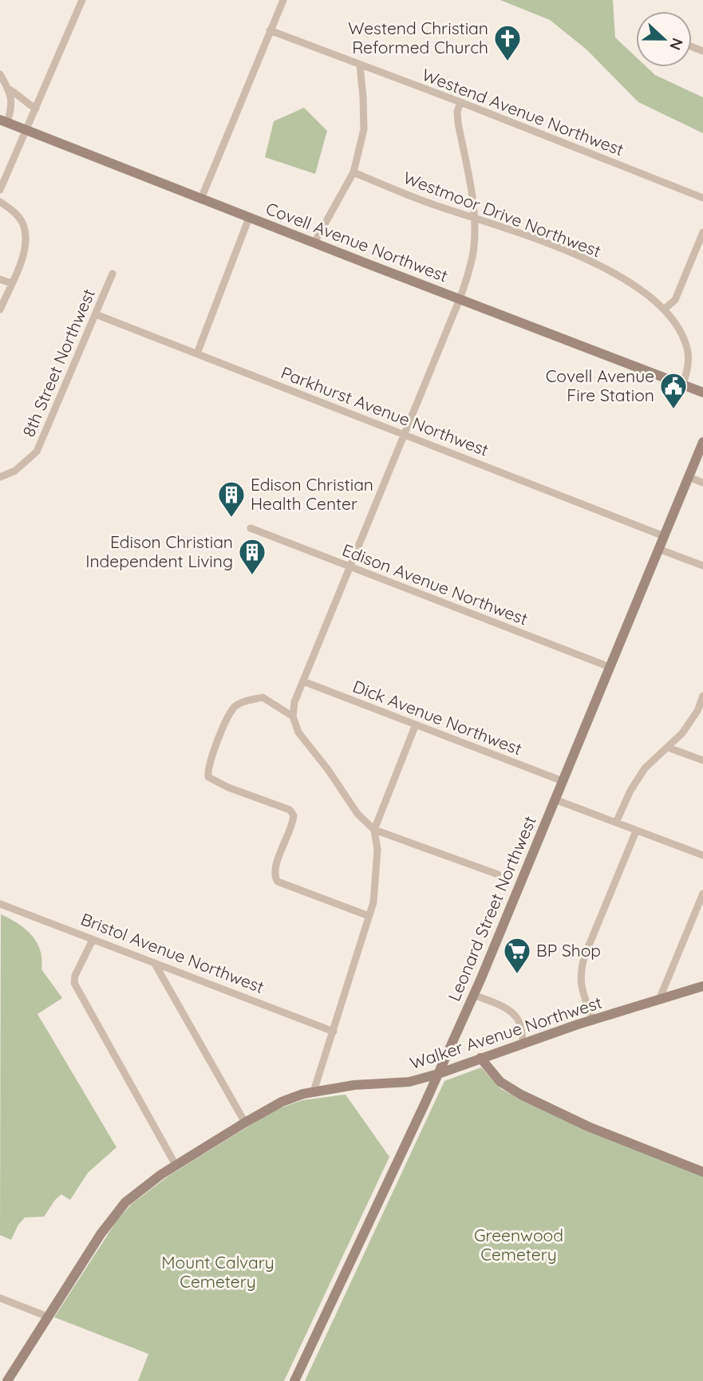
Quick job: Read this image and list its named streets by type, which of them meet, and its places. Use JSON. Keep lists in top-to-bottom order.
{
  "streets": {
    "main road": ["Covell Avenue Northwest", "Leonard Street Northwest", "Walker Avenue Northwest"],
    "street": [
      "Westend Avenue Northwest",
      "Westmoor Drive Northwest",
      "8th Street Northwest",
      "Parkhurst Avenue Northwest",
      "Edison Avenue Northwest",
      "Dick Avenue Northwest",
      "Bristol Avenue Northwest"
    ]
  },
  "crossings": [
    ["Westmoor Drive Northwest", "Covell Avenue Northwest"],
    ["8th Street Northwest", "Parkhurst Avenue Northwest"],
    ["Parkhurst Avenue Northwest", "Leonard Street Northwest"],
    ["Edison Avenue Northwest", "Leonard Street Northwest"],
    ["Dick Avenue Northwest", "Leonard Street Northwest"],
    ["Leonard Street Northwest", "Walker Avenue Northwest"]
  ],
  "parks": ["Greenwood Cemetery", "Mount Calvary Cemetery"],
  "places": {
    "church": ["Westend Christian Reformed Church"],
    "public building": ["Covell Avenue Fire Station"],
    "building": ["Edison Christian Health Center", "Edison Christian Independent Living"],
    "supermarket": ["BP Shop"]
  },
  "north": "right"
}
